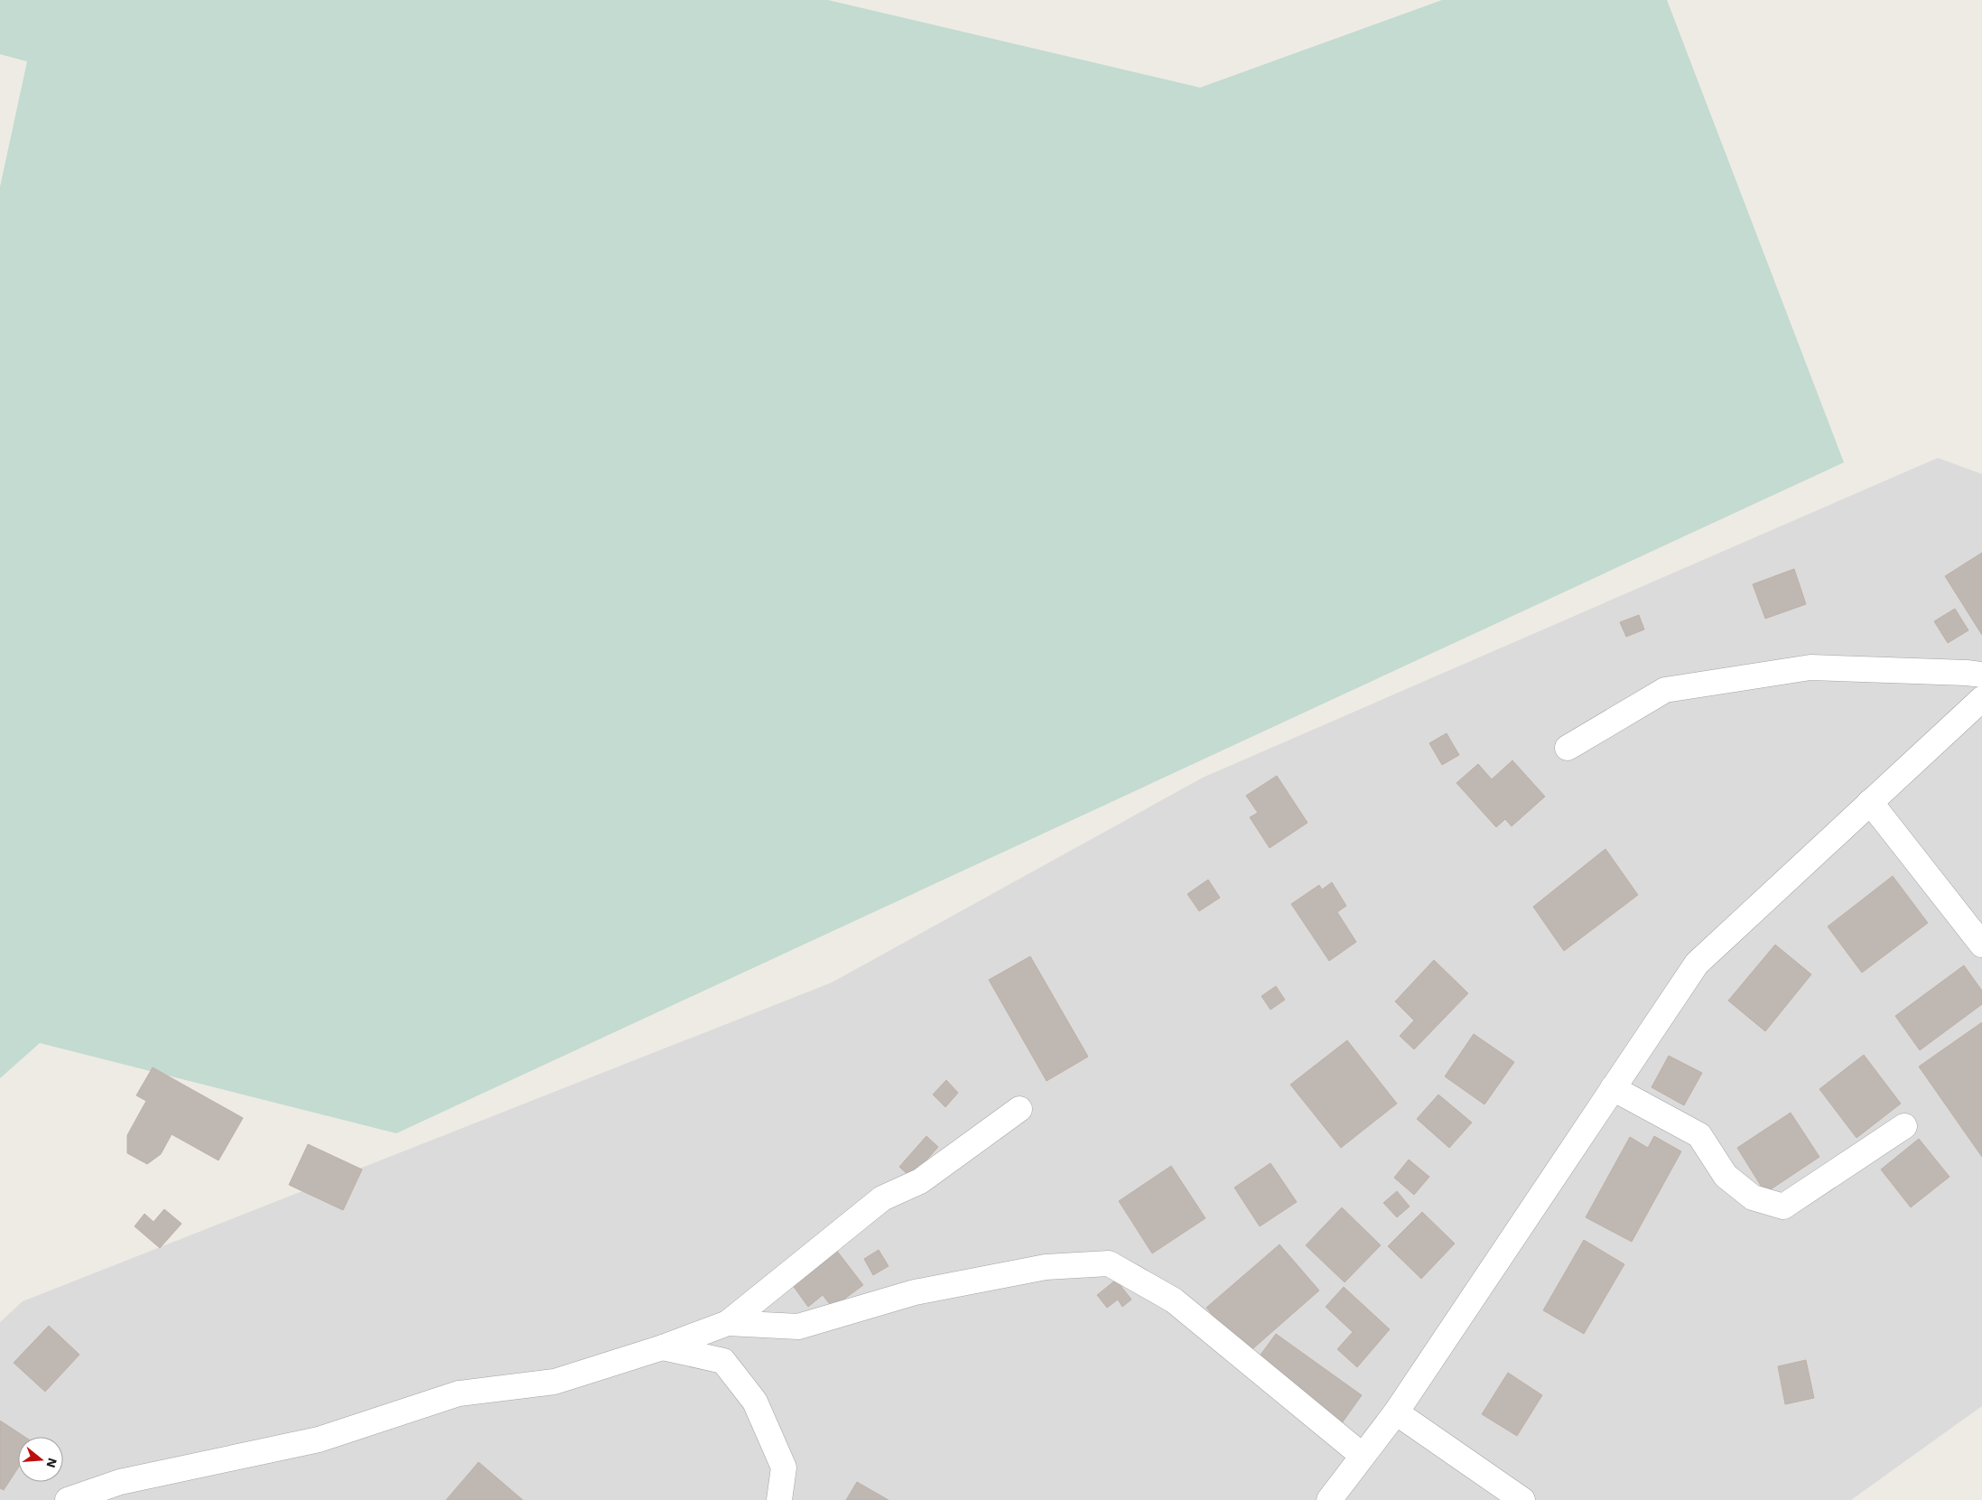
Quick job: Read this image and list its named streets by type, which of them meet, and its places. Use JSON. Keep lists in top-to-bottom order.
{
  "north": "right"
}
